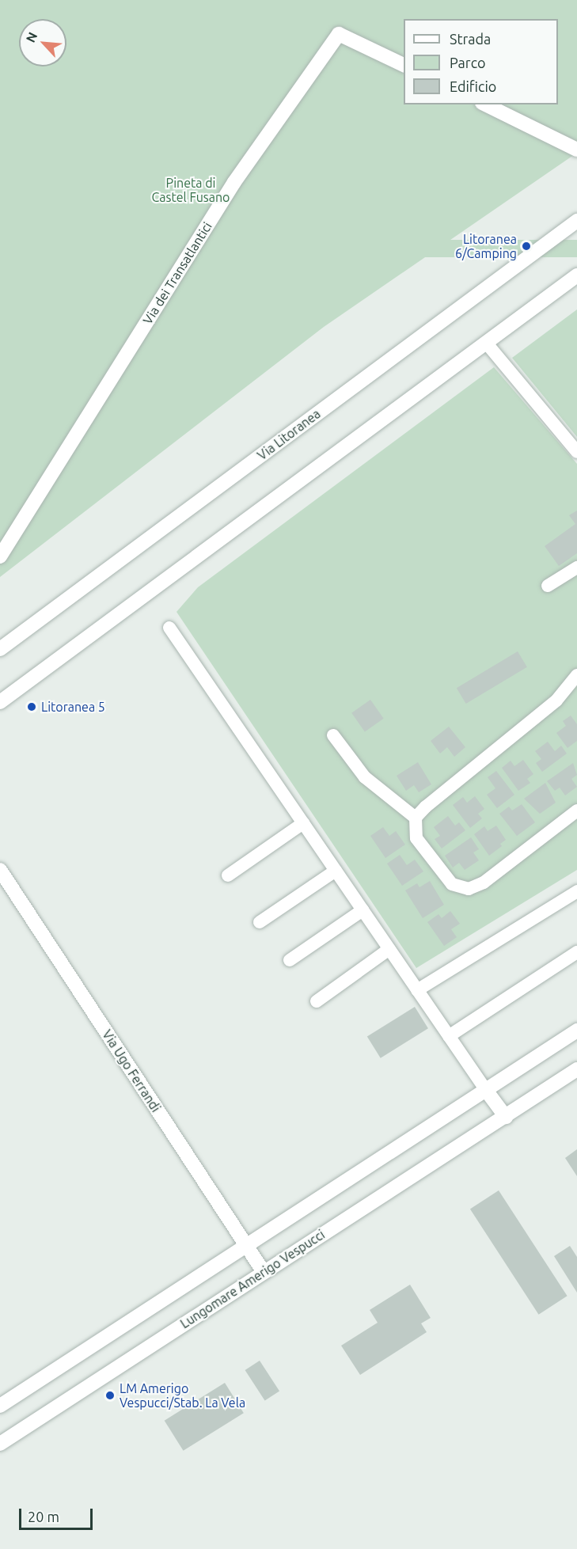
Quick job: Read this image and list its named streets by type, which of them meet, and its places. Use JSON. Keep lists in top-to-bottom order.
{
  "streets": {
    "street": [
      "Via dei Transatlantici",
      "Via Litoranea",
      "Via Ugo Ferrandi",
      "Lungomare Amerigo Vespucci"
    ]
  },
  "crossings": [
    ["Via Ugo Ferrandi", "Lungomare Amerigo Vespucci"]
  ],
  "parks": ["Pineta di Castel Fusano"],
  "places": ["Litoranea 6/Camping", "Litoranea 5", "LM Amerigo Vespucci/Stab. La Vela"],
  "legend": ["Strada", "Parco", "Edificio"],
  "scale_bar": "20 m",
  "north": "top left"
}
